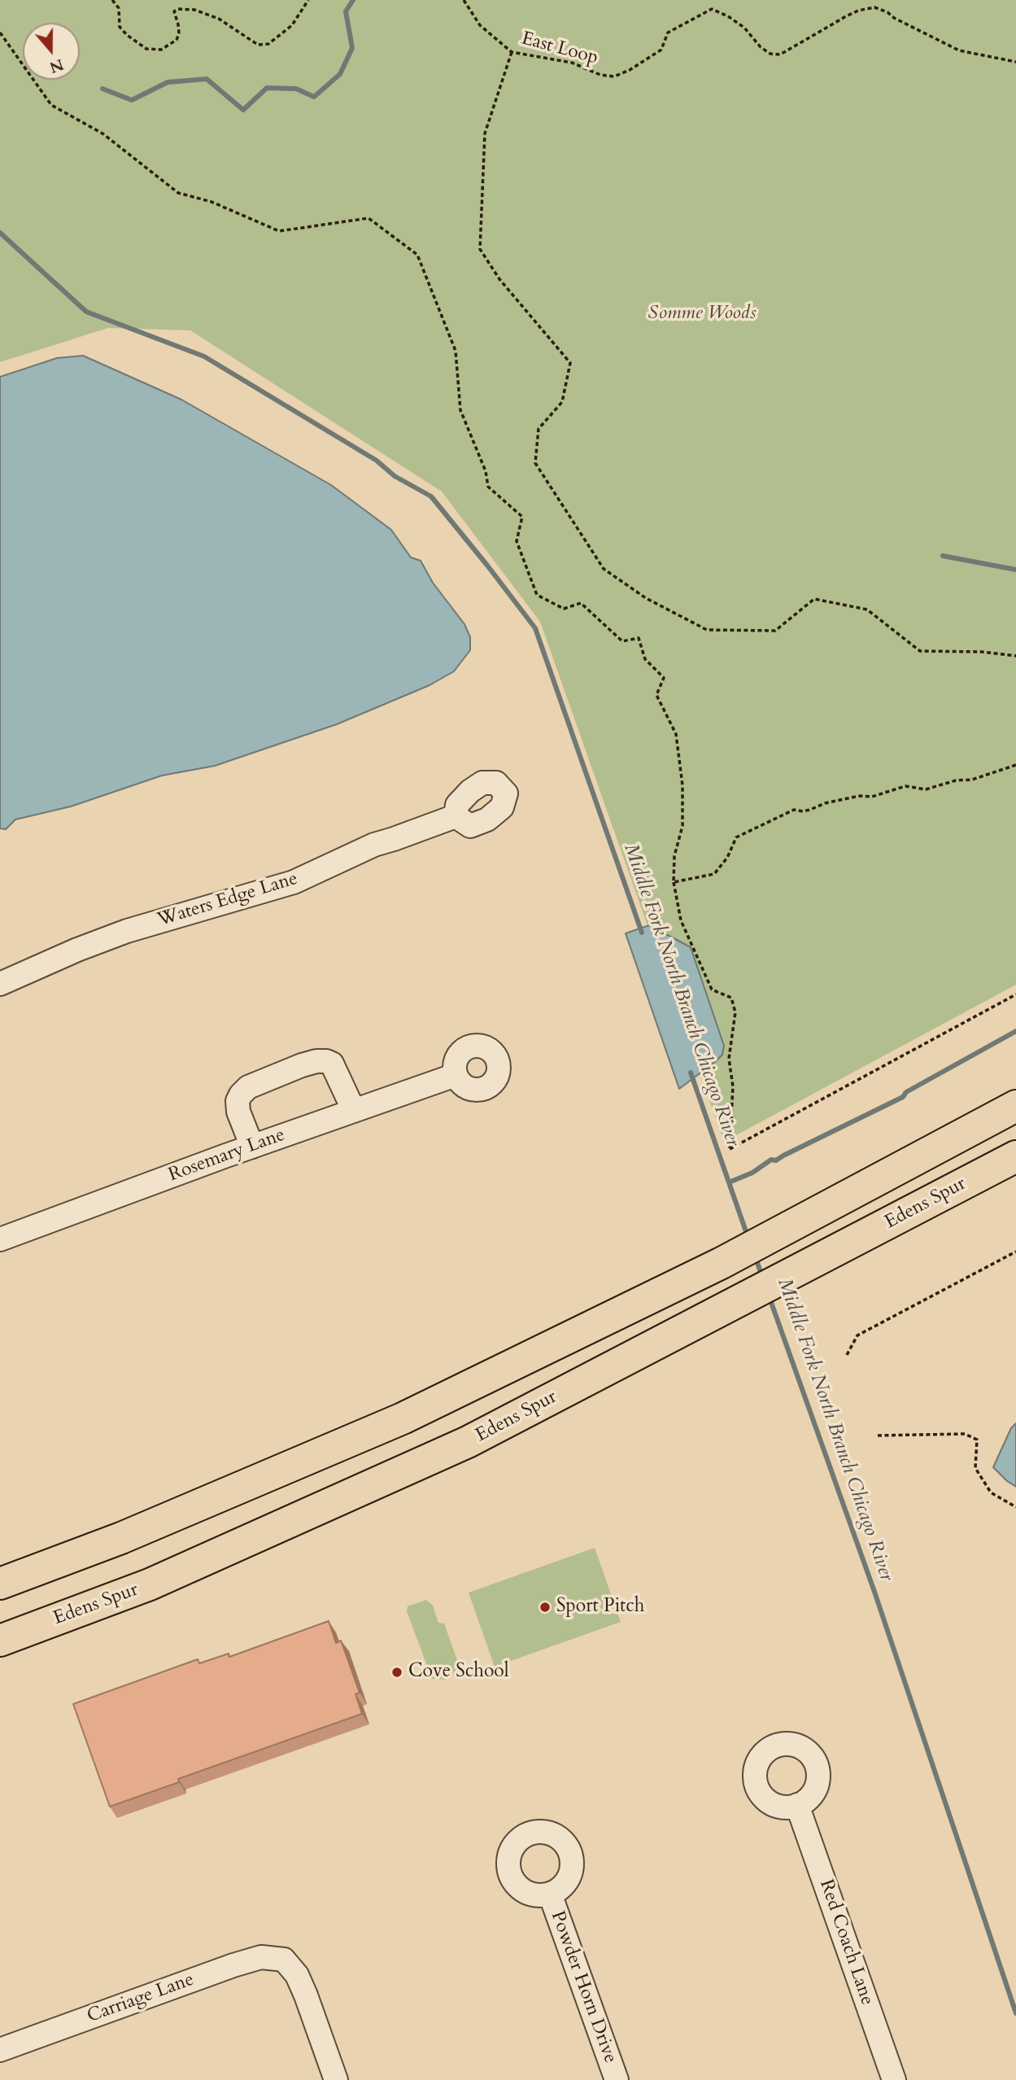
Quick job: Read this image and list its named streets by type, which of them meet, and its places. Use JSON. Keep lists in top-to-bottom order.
{
  "streets": {
    "highway": ["Edens Spur"],
    "street": [
      "Waters Edge Lane",
      "Rosemary Lane",
      "Red Coach Lane",
      "Powder Horn Drive",
      "Carriage Lane"
    ],
    "path": ["East Loop"]
  },
  "water": ["Middle Fork North Branch Chicago River"],
  "parks": ["Somme Woods"],
  "places": ["Sport Pitch", "Cove School"],
  "north": "bottom"
}
